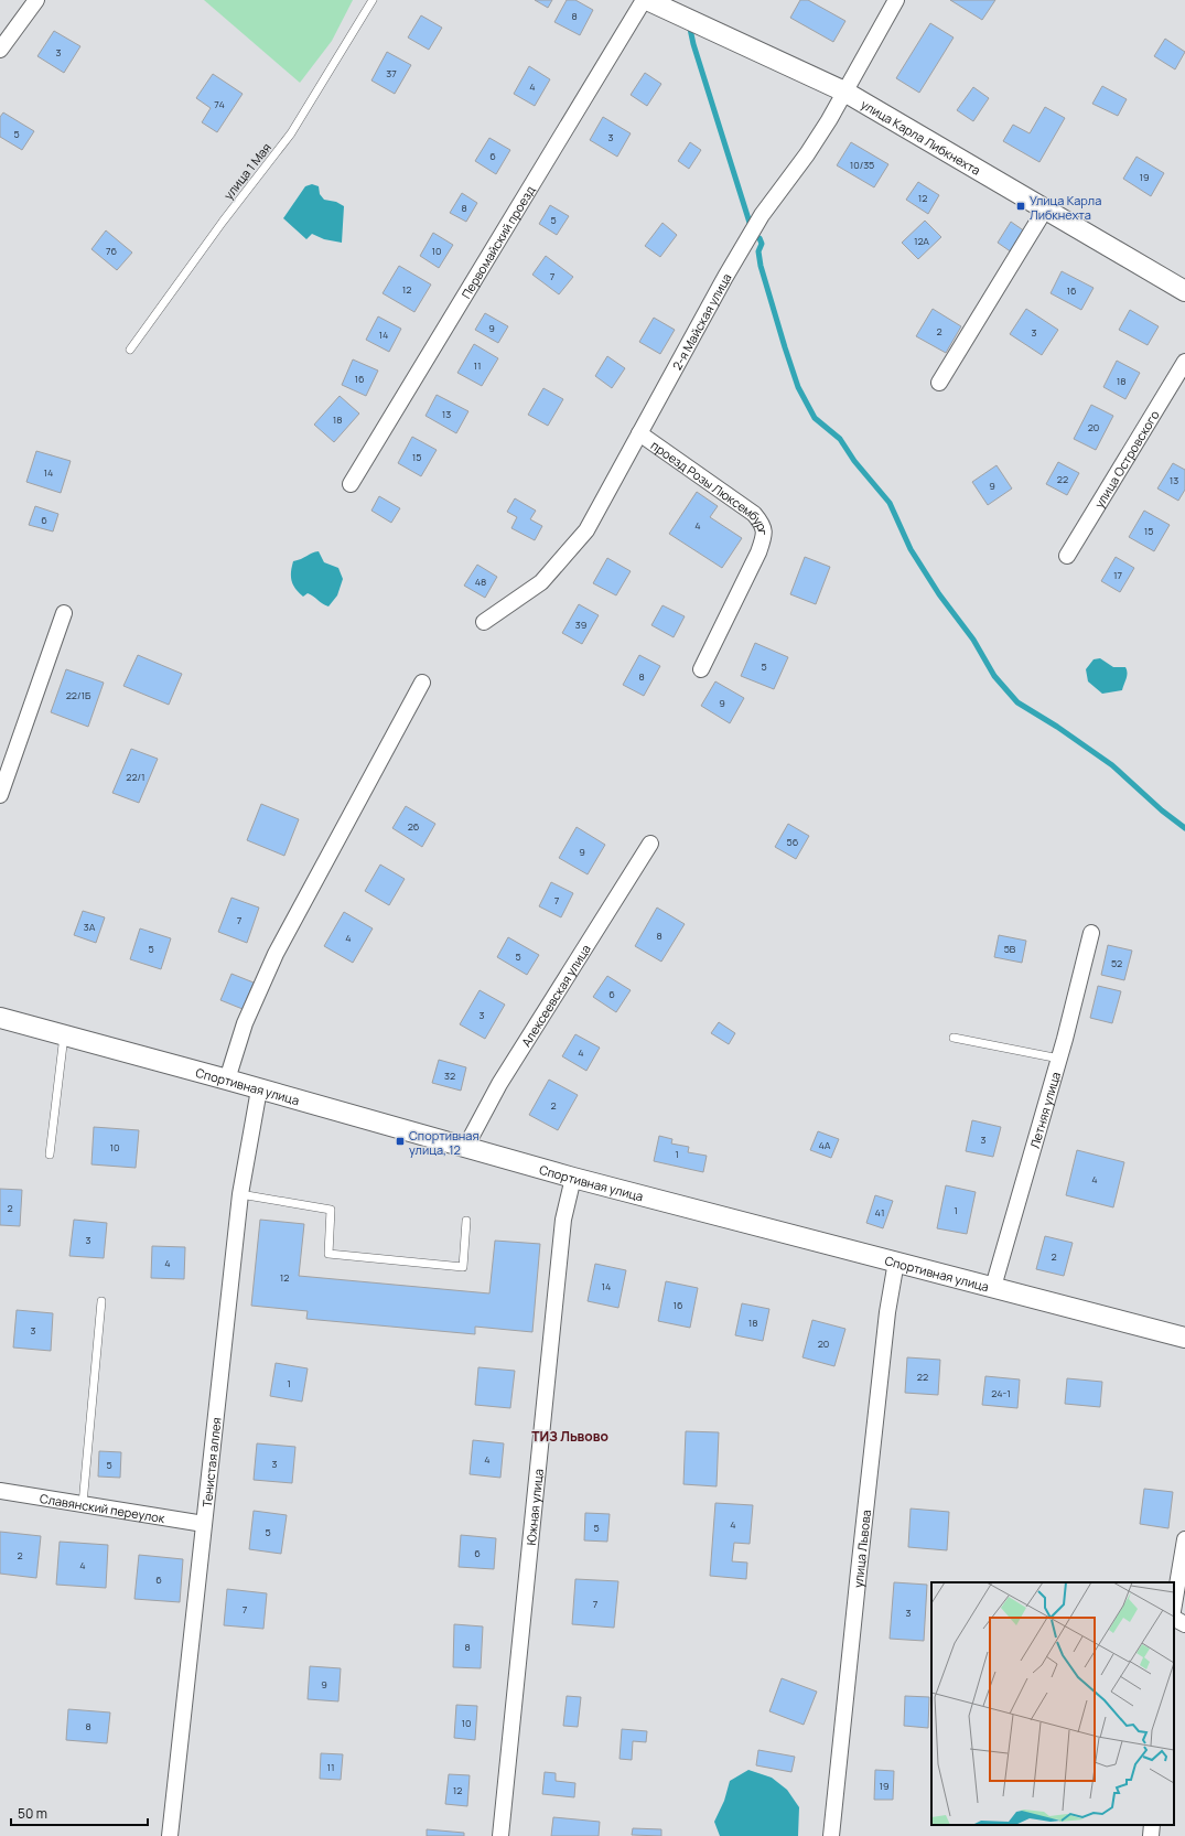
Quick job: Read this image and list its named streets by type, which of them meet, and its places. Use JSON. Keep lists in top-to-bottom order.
{
  "streets": {
    "street": [
      "улица Карла Либкнехта",
      "Первомайский проезд",
      "2-я Майская улица",
      "улица Островского",
      "проезд Розы Люксембург",
      "Алексеевская улица",
      "Спортивная улица",
      "Летняя улица",
      "Тенистая аллея",
      "Южная улица",
      "Славянский переулок",
      "улица Львова"
    ],
    "lane": ["улица 1 Мая"]
  },
  "crossings": [
    ["улица Карла Либкнехта", "2-я Майская улица"],
    ["2-я Майская улица", "проезд Розы Люксембург"],
    ["Алексеевская улица", "Спортивная улица"],
    ["Спортивная улица", "Летняя улица"],
    ["Спортивная улица", "Тенистая аллея"],
    ["Спортивная улица", "Южная улица"],
    ["Спортивная улица", "улица Львова"],
    ["Тенистая аллея", "Славянский переулок"]
  ],
  "districts": ["ТИЗ Львово"],
  "places": {
    "transit": ["Улица Карла Либкнехта", "Спортивная улица, 12"]
  },
  "house_numbers": [
    "8",
    "3",
    "37",
    "4",
    "74",
    "5",
    "3",
    "6",
    "10/35",
    "19",
    "12",
    "8",
    "5",
    "12А",
    "76",
    "10",
    "7",
    "12",
    "16",
    "9",
    "2",
    "3",
    "14",
    "11",
    "16",
    "18",
    "13",
    "18",
    "20",
    "15",
    "14",
    "22",
    "13",
    "9",
    "6",
    "4",
    "15",
    "17",
    "48",
    "39",
    "5",
    "8",
    "22/1Б",
    "9",
    "22/1",
    "26",
    "56",
    "9",
    "7",
    "7",
    "3А",
    "8",
    "4",
    "5",
    "5В",
    "5",
    "52",
    "6",
    "3",
    "4",
    "32",
    "2",
    "3",
    "4А",
    "10",
    "1",
    "4",
    "2",
    "1",
    "41",
    "3",
    "2",
    "4",
    "12",
    "14",
    "16",
    "18",
    "3",
    "20",
    "22",
    "1",
    "24-1",
    "4",
    "3",
    "5",
    "4",
    "5",
    "5",
    "6",
    "2",
    "4",
    "6",
    "7",
    "7",
    "3",
    "8",
    "9",
    "10",
    "8",
    "11",
    "19",
    "12"
  ],
  "scale_bar": "50 m"
}
